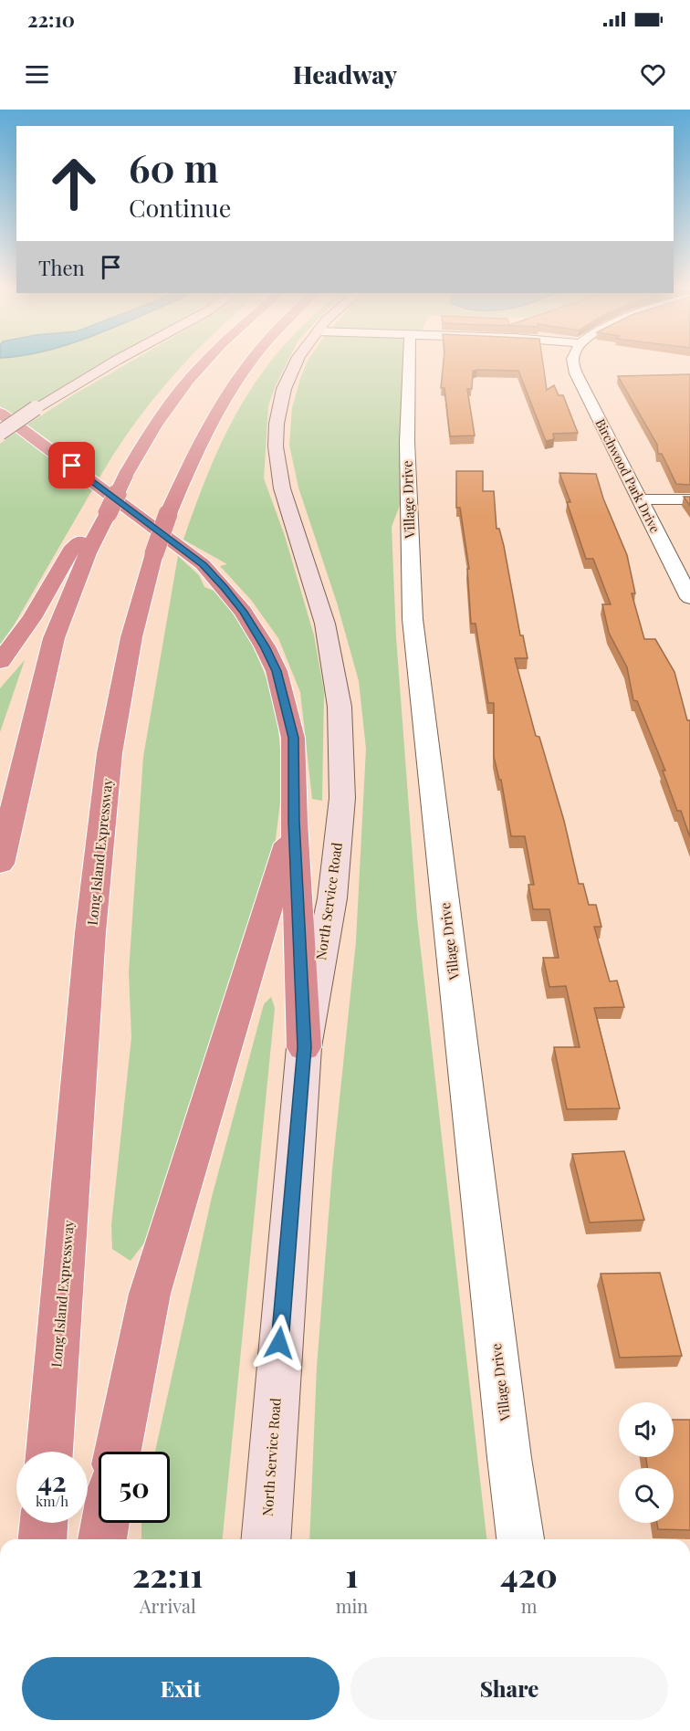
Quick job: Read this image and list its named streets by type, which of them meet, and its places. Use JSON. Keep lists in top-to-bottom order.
{
  "streets": {
    "highway": ["Long Island Expressway"],
    "main road": ["North Service Road"],
    "street": ["Birchwood Park Drive", "Village Drive"]
  },
  "page": {
    "status": "22:10",
    "header": "Headway",
    "turn": ["60 m", "Continue"],
    "then": "Then",
    "speed": "42 km/h",
    "limit": "50",
    "eta": [
      "22:11",
      "Arrival",
      "1",
      "min",
      "420",
      "m"
    ],
    "buttons": ["Exit", "Share"]
  }
}
